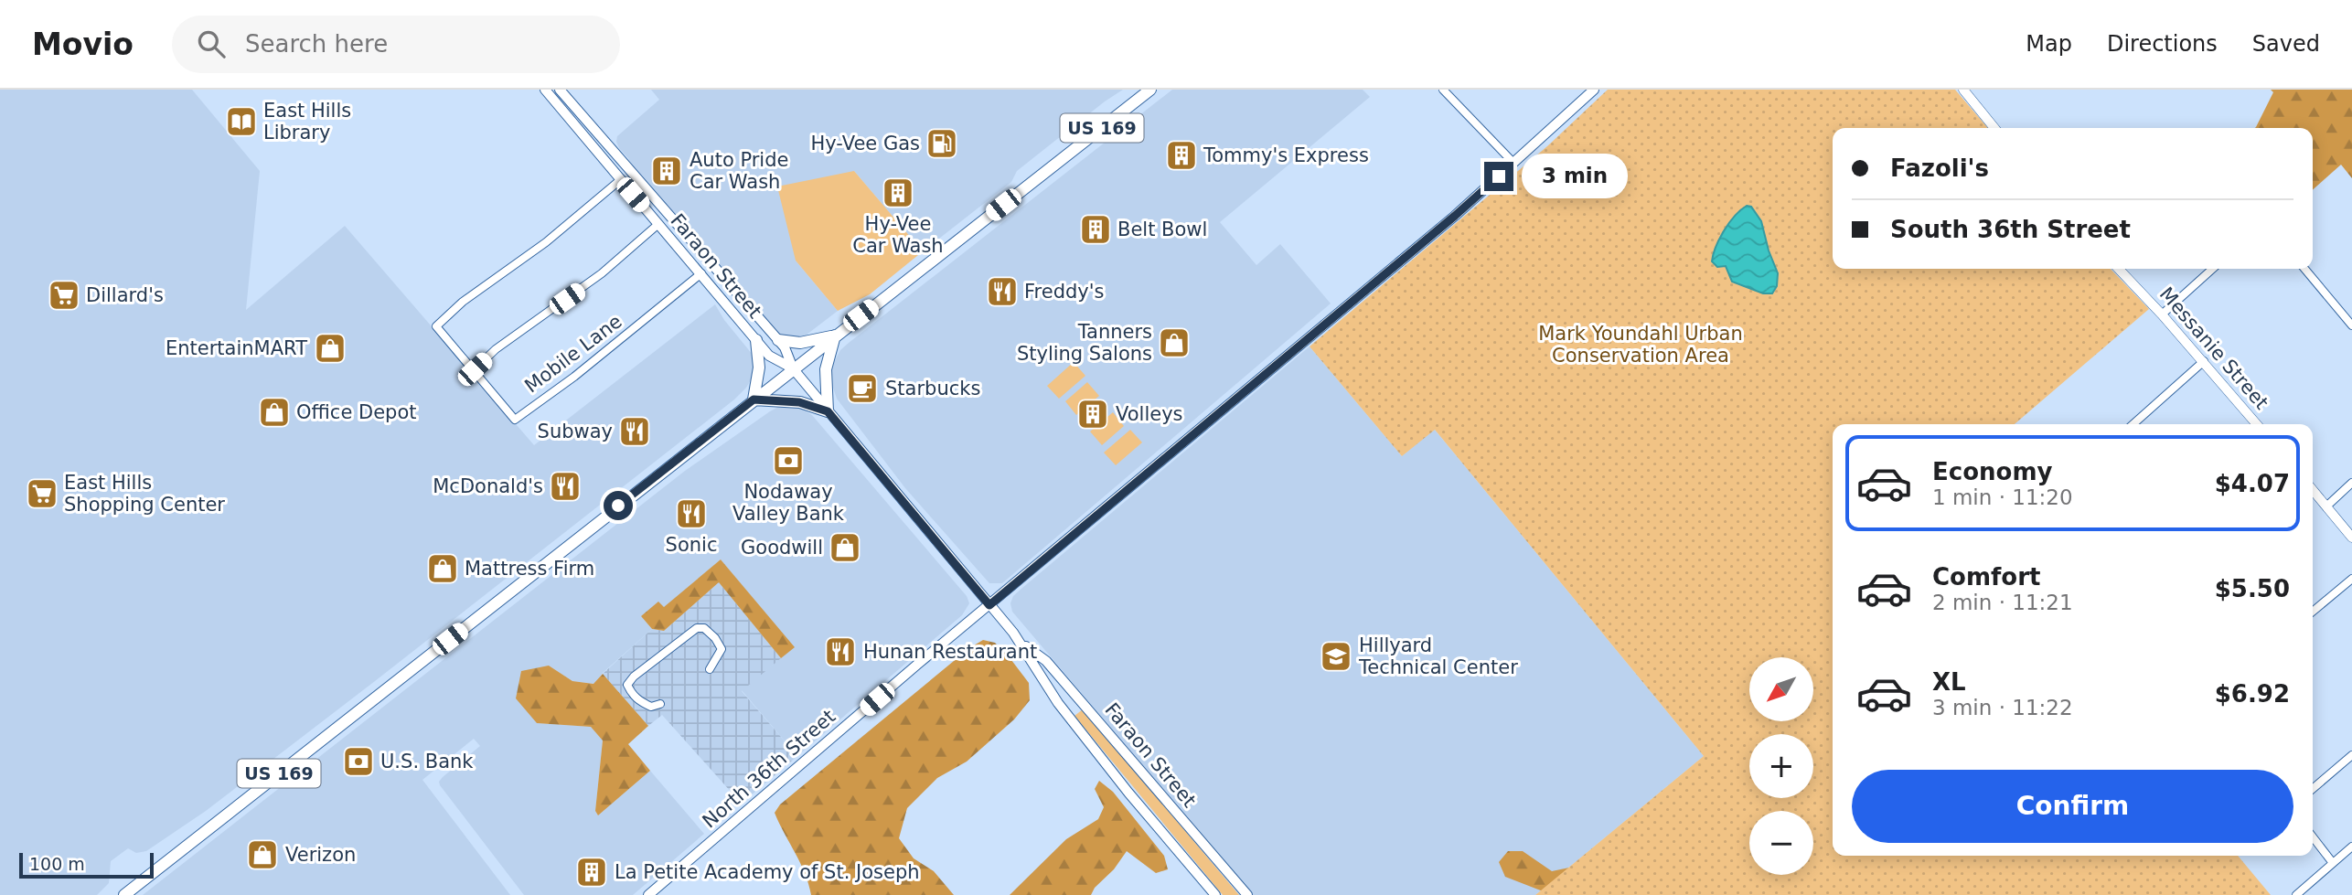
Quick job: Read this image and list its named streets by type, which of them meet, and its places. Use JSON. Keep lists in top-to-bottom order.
{
  "streets": {
    "main road": ["US 169", "Faraon Street", "North 36th Street"],
    "street": ["Messanie Street", "Mobile Lane"]
  },
  "crossings": [
    ["US 169", "Faraon Street"],
    ["Faraon Street", "Mobile Lane"],
    ["Faraon Street", "North 36th Street"]
  ],
  "parks": ["Mark Youndahl Urban Conservation Area"],
  "places": {
    "library": ["East Hills Library"],
    "fuel station": ["Hy-Vee Gas"],
    "building": [
      "Tommy's Express",
      "Auto Pride Car Wash",
      "Hy-Vee Car Wash",
      "Belt Bowl",
      "Volleys",
      "La Petite Academy of St. Joseph"
    ],
    "restaurant": [
      "Freddy's",
      "Subway",
      "McDonald's",
      "Sonic",
      "Hunan Restaurant"
    ],
    "supermarket": ["Dillard's", "East Hills Shopping Center"],
    "shop": [
      "Tanners Styling Salons",
      "EntertainMART",
      "Office Depot",
      "Goodwill",
      "Mattress Firm",
      "Verizon"
    ],
    "cafe": ["Starbucks"],
    "bank": ["Nodaway Valley Bank", "U.S. Bank"],
    "school or university": ["Hillyard Technical Center"]
  },
  "scale_bar": "100 m",
  "north": "bottom left",
  "page": {
    "header": "Movio",
    "search": "Search here",
    "nav": ["Map", "Directions", "Saved"],
    "banner": ["Fazoli's", "South 36th Street"],
    "bubble": "3 min",
    "list": [
      {
        "name": "Economy",
        "note": "1 min · 11:20",
        "value": "$4.07"
      },
      {
        "name": "Comfort",
        "note": "2 min · 11:21",
        "value": "$5.50"
      },
      {
        "name": "XL",
        "note": "3 min · 11:22",
        "value": "$6.92"
      }
    ],
    "map_buttons": ["+", "−"],
    "buttons": "Confirm",
    "scale": "100 m"
  }
}
